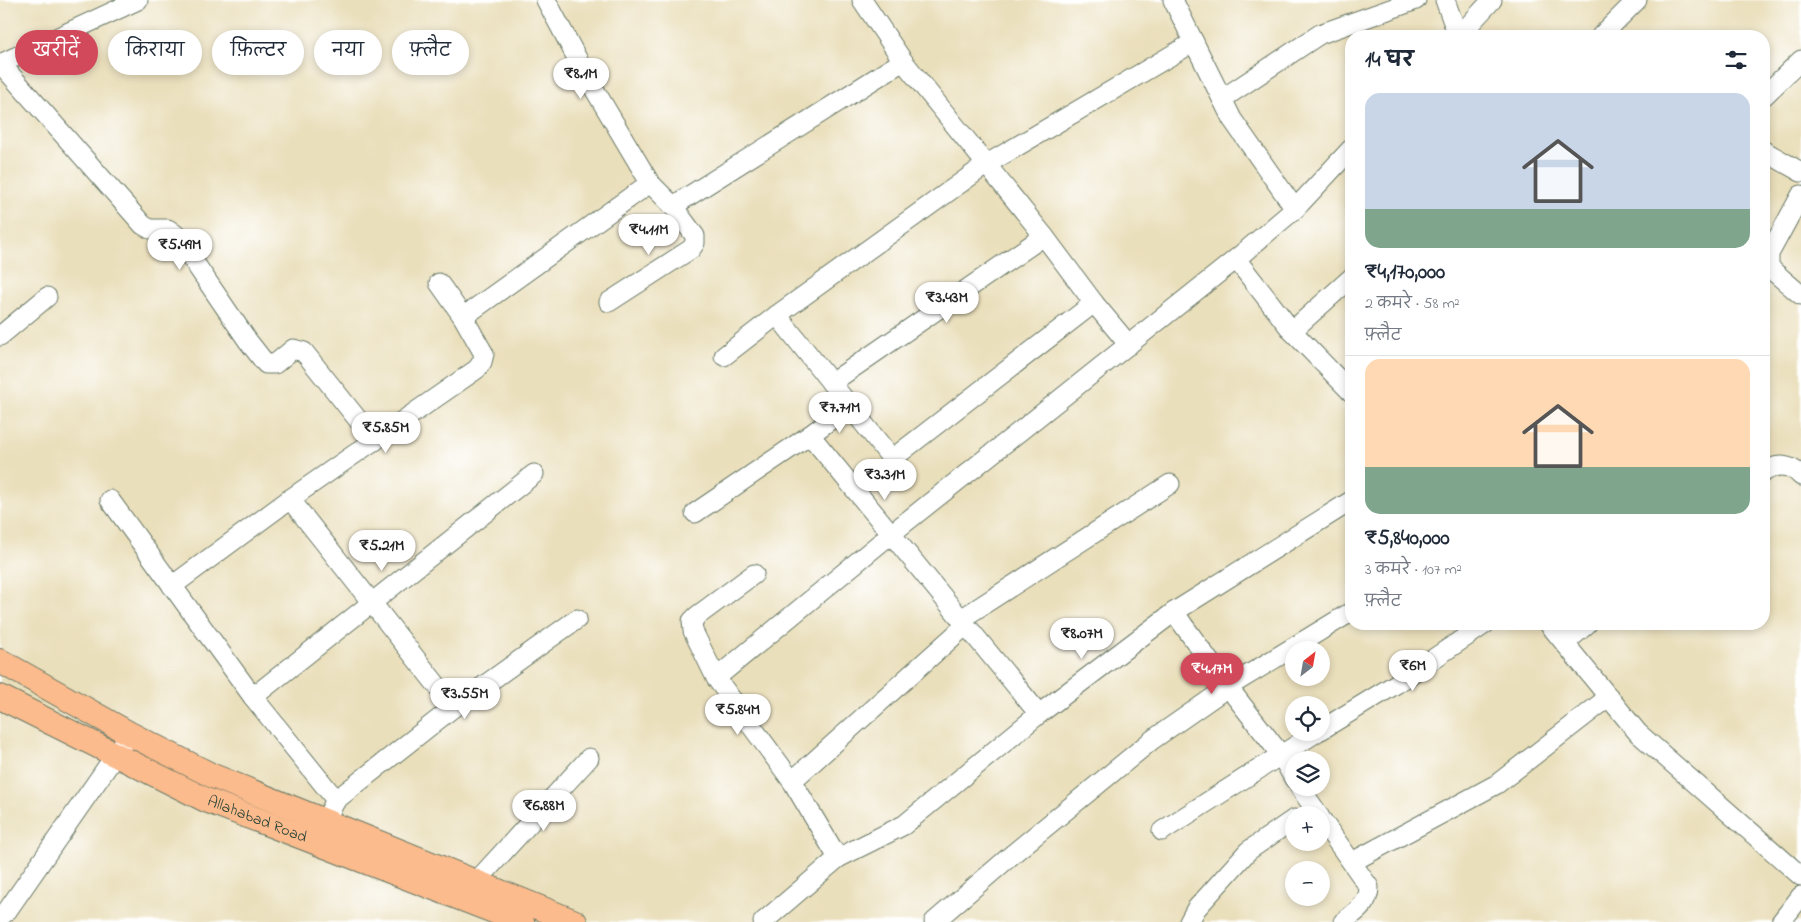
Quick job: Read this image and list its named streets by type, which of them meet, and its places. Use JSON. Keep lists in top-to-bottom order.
{
  "streets": {
    "main road": ["Allahabad Road"]
  },
  "north": "top right",
  "page": {
    "chip": [
      "खरीदें",
      "किराया",
      "फ़िल्टर",
      "नया",
      "फ़्लैट"
    ],
    "heading": "14 घर",
    "price": [
      "₹8.1M",
      "₹4.11M",
      "₹5.49M",
      "₹3.43M",
      "₹7.71M",
      "₹5.85M",
      "₹3.31M",
      "₹5.21M",
      "₹8.07M",
      "₹6M",
      "₹4.17M",
      "₹3.55M",
      "₹5.84M",
      "₹6.88M"
    ],
    "list": [
      {
        "name": "₹4,170,000",
        "note": "2 कमरे · 58 m² · फ़्लैट"
      },
      {
        "name": "₹5,840,000",
        "note": "3 कमरे · 107 m² · फ़्लैट"
      }
    ],
    "map_buttons": ["+", "−"]
  }
}
